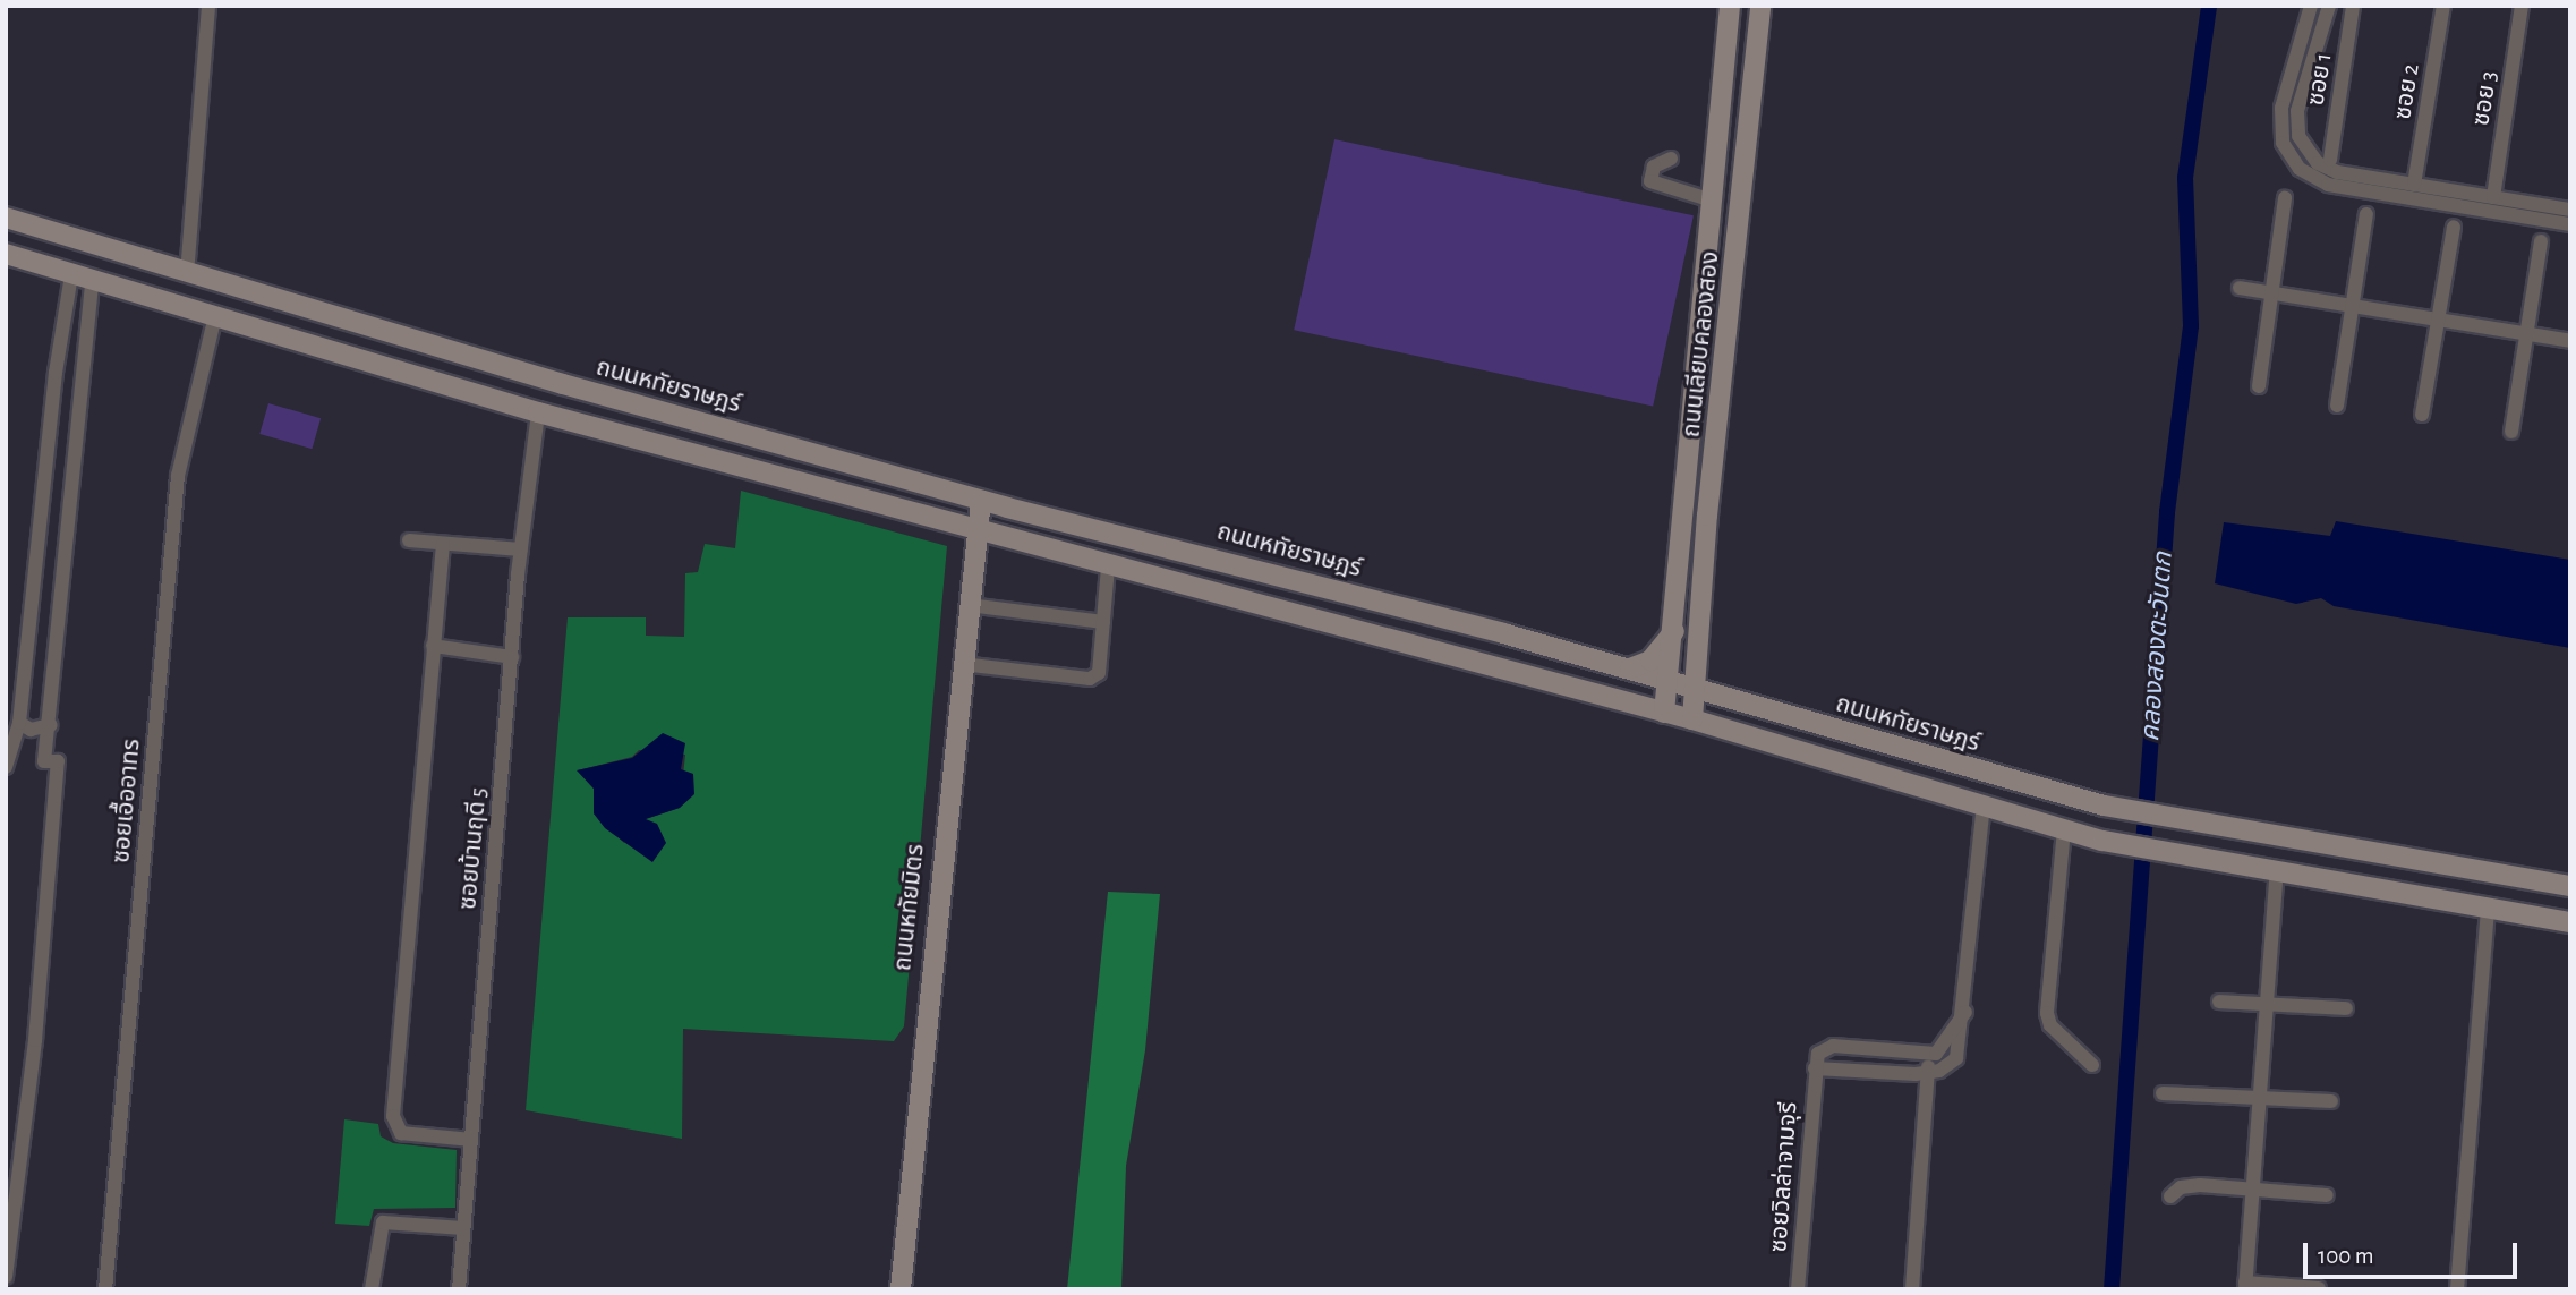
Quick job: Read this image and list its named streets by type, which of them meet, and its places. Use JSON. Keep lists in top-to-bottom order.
{
  "streets": {
    "main road": ["ถนนเลียบคลองสอง", "ถนนหทัยราษฎร์", "ถนนหทัยมิตร"],
    "street": [
      "ซอย 1",
      "ซอย 2",
      "ซอย 3",
      "ซอยเอื้ออาทร",
      "ซอยบ้านฤดี 5",
      "ซอยวิลล่าจามจุรี"
    ]
  },
  "crossings": [
    ["ถนนเลียบคลองสอง", "ถนนหทัยราษฎร์"],
    ["ถนนหทัยราษฎร์", "ถนนหทัยมิตร"]
  ],
  "water": ["คลองสองตะวันตก"],
  "scale_bar": "100 m"
}
